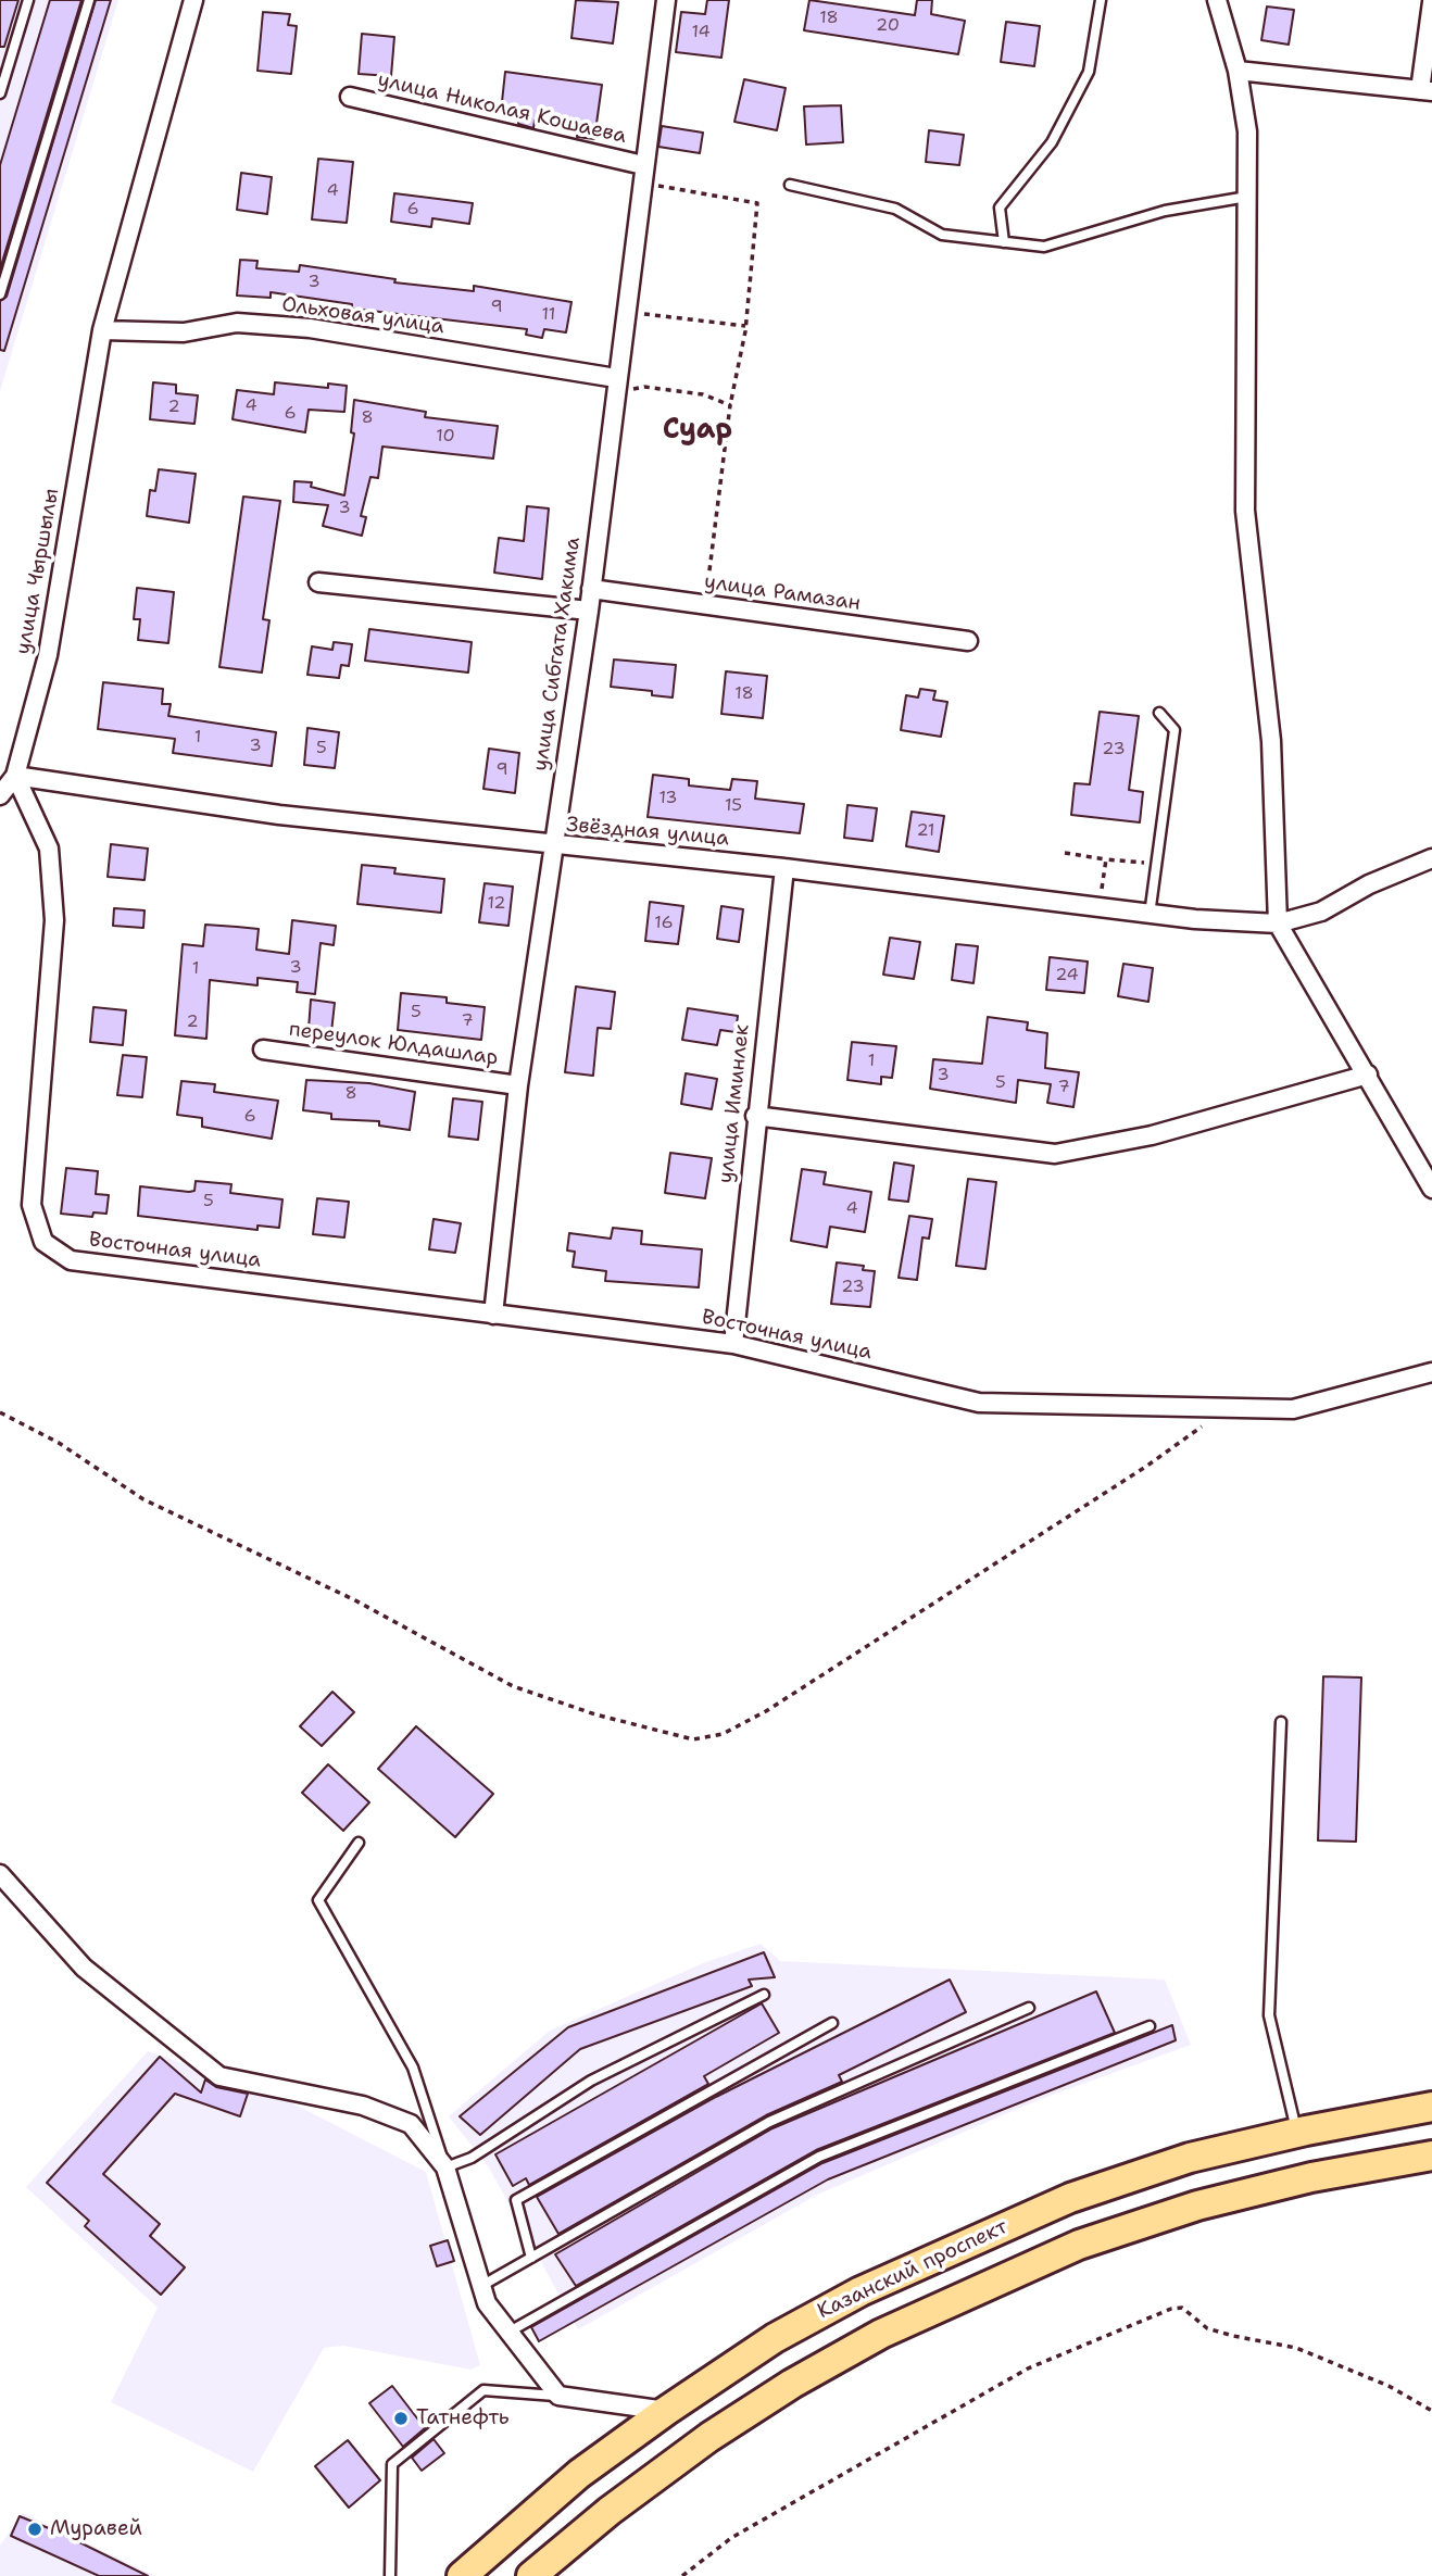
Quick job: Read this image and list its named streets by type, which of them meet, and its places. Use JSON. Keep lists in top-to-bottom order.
{
  "streets": {
    "main road": ["Казанский проспект"],
    "street": [
      "улица Николая Кошаева",
      "Ольховая улица",
      "улица Чыршылы",
      "улица Рамазан",
      "улица Сибгата Хакима",
      "Звёздная улица",
      "переулок Юлдашлар",
      "улица Иминлек",
      "Восточная улица"
    ]
  },
  "crossings": [
    ["улица Николая Кошаева", "улица Сибгата Хакима"],
    ["Ольховая улица", "улица Чыршылы"],
    ["Ольховая улица", "улица Сибгата Хакима"],
    ["улица Чыршылы", "Звёздная улица"],
    ["улица Чыршылы", "Восточная улица"],
    ["улица Рамазан", "улица Сибгата Хакима"],
    ["улица Сибгата Хакима", "Звёздная улица"],
    ["улица Сибгата Хакима", "переулок Юлдашлар"],
    ["улица Сибгата Хакима", "Восточная улица"],
    ["Звёздная улица", "улица Иминлек"],
    ["Звёздная улица", "Восточная улица"],
    ["улица Иминлек", "Восточная улица"]
  ],
  "districts": ["Суар"],
  "places": ["Татнефть", "Муравей"],
  "house_numbers": [
    "18",
    "20",
    "14",
    "4",
    "6",
    "3",
    "9",
    "11",
    "4",
    "2",
    "6",
    "8",
    "10",
    "3",
    "18",
    "1",
    "3",
    "5",
    "23",
    "9",
    "13",
    "15",
    "21",
    "12",
    "16",
    "3",
    "1",
    "24",
    "5",
    "7",
    "2",
    "1",
    "3",
    "5",
    "7",
    "8",
    "6",
    "5",
    "4",
    "23"
  ]
}
